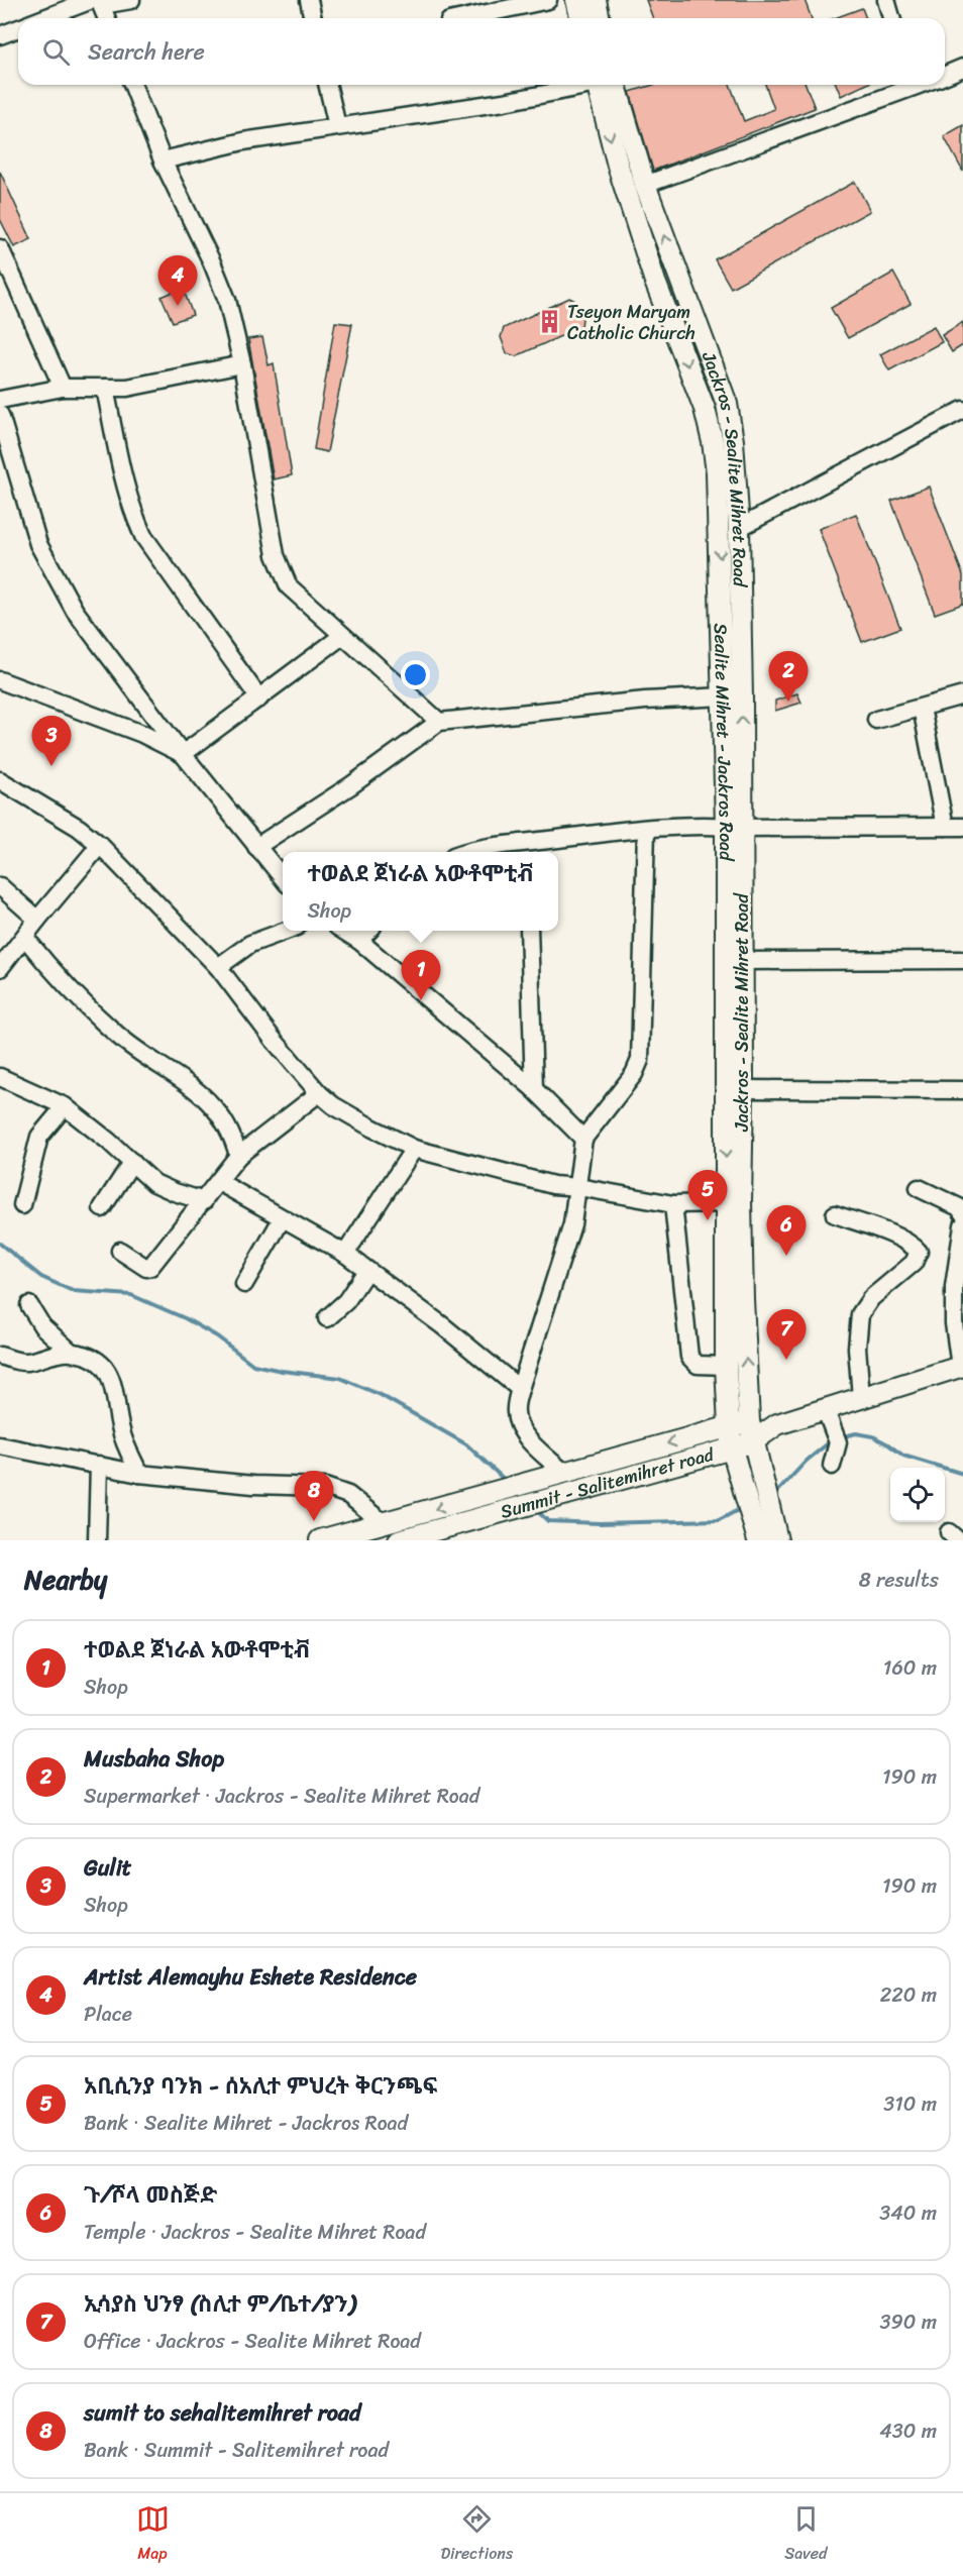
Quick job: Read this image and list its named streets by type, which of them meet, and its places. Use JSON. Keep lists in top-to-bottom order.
{
  "streets": {
    "main road": ["Jackros - Sealite Mihret Road", "Sealite Mihret - Jackros Road", "Summit - Salitemihret road"]
  },
  "crossings": [
    ["Jackros - Sealite Mihret Road", "Sealite Mihret - Jackros Road"],
    ["Jackros - Sealite Mihret Road", "Summit - Salitemihret road"],
    ["Sealite Mihret - Jackros Road", "Summit - Salitemihret road"]
  ],
  "one_way": ["Jackros - Sealite Mihret Road", "Sealite Mihret - Jackros Road"],
  "places": {
    "building": ["Tseyon Maryam Catholic Church"]
  },
  "page": {
    "search": "Search here",
    "pins": [
      "4",
      "2",
      "3",
      "1",
      "5",
      "6",
      "7",
      "8"
    ],
    "popup": ["ተወልደ ጀነራል አውቶሞቲቭ", "Shop"],
    "heading": ["Nearby", "8 results"],
    "list": [
      {
        "mark": "1",
        "name": "ተወልደ ጀነራል አውቶሞቲቭ",
        "note": "Shop",
        "value": "160 m"
      },
      {
        "mark": "2",
        "name": "Musbaha Shop",
        "note": "Supermarket · Jackros - Sealite Mihret Road",
        "value": "190 m"
      },
      {
        "mark": "3",
        "name": "Gulit",
        "note": "Shop",
        "value": "190 m"
      },
      {
        "mark": "4",
        "name": "Artist Alemayhu Eshete Residence",
        "note": "Place",
        "value": "220 m"
      },
      {
        "mark": "5",
        "name": "አቢሲንያ ባንክ - ሰአሊተ ምህረት ቅርንጫፍ",
        "note": "Bank · Sealite Mihret - Jackros Road",
        "value": "310 m"
      },
      {
        "mark": "6",
        "name": "ጉ/ሾላ መስጅድ",
        "note": "Temple · Jackros - Sealite Mihret Road",
        "value": "340 m"
      },
      {
        "mark": "7",
        "name": "ኢሳያስ ህንፃ (ስሊተ ም/ቤተ/ያን)",
        "note": "Office · Jackros - Sealite Mihret Road",
        "value": "390 m"
      },
      {
        "mark": "8",
        "name": "sumit to sehalitemihret road",
        "note": "Bank · Summit - Salitemihret road",
        "value": "430 m"
      }
    ],
    "nav": ["Map", "Directions", "Saved"]
  }
}
